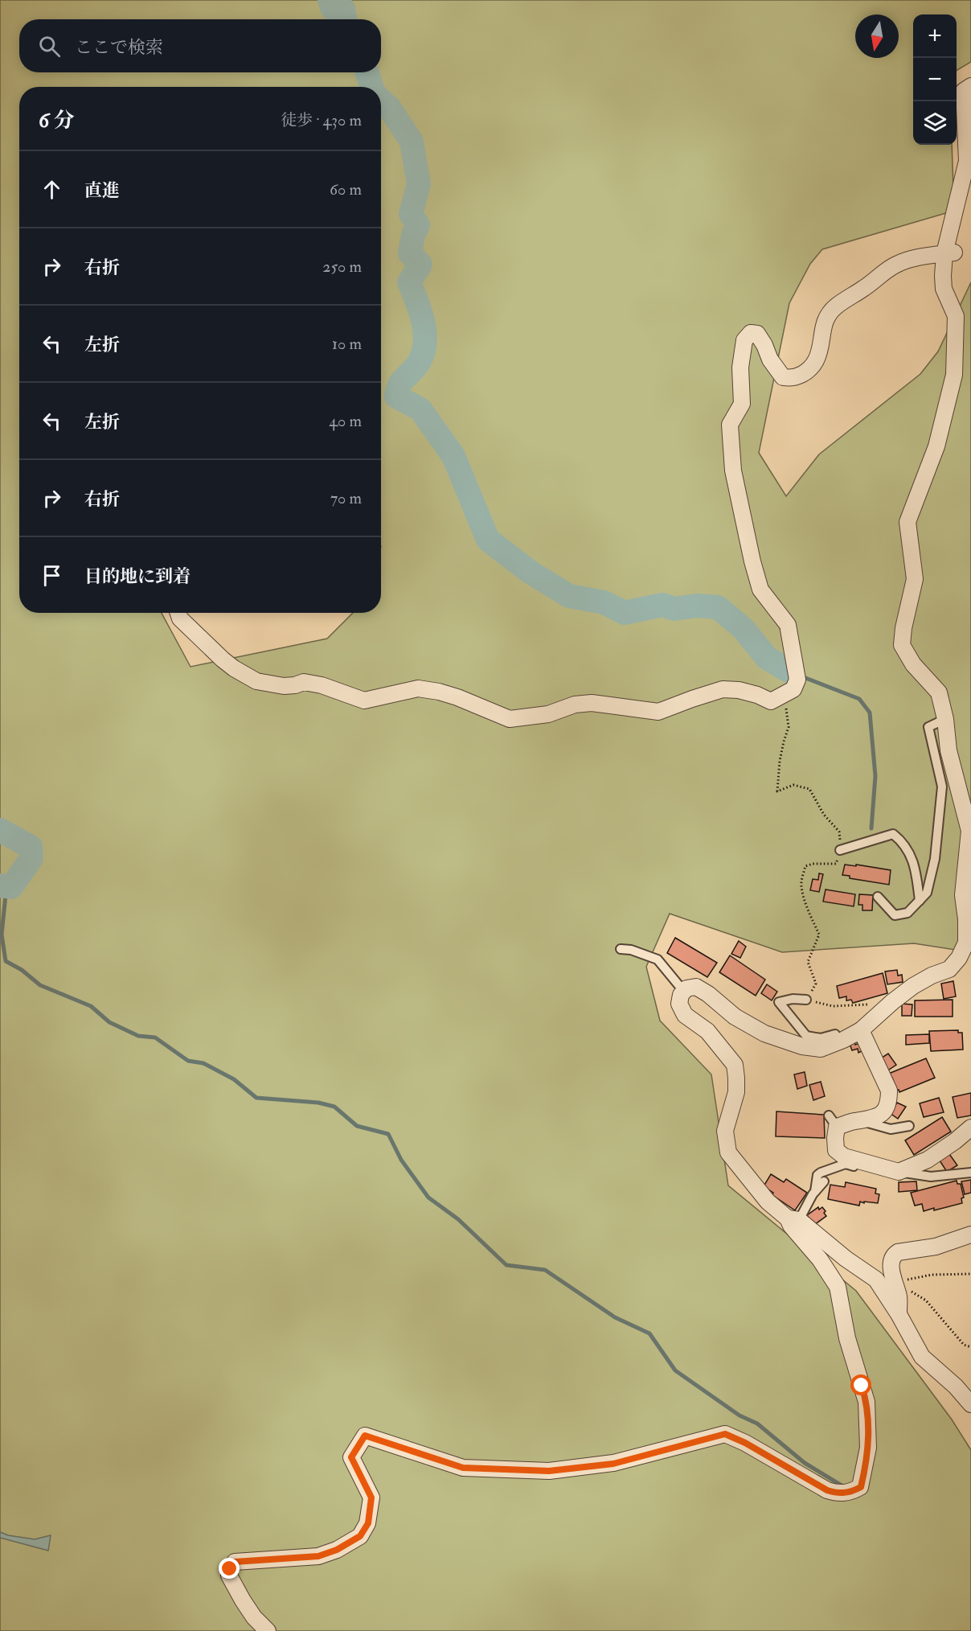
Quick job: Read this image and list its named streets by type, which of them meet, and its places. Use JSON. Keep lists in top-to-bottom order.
{
  "north": "bottom",
  "page": {
    "map_buttons": ["+", "−"],
    "search": "ここで検索",
    "heading": ["6 分", "徒歩 · 430 m"],
    "list": [
      ["直進", "60 m"],
      ["右折", "250 m"],
      ["左折", "10 m"],
      ["左折", "40 m"],
      ["右折", "70 m"],
      "目的地に到着"
    ]
  }
}
